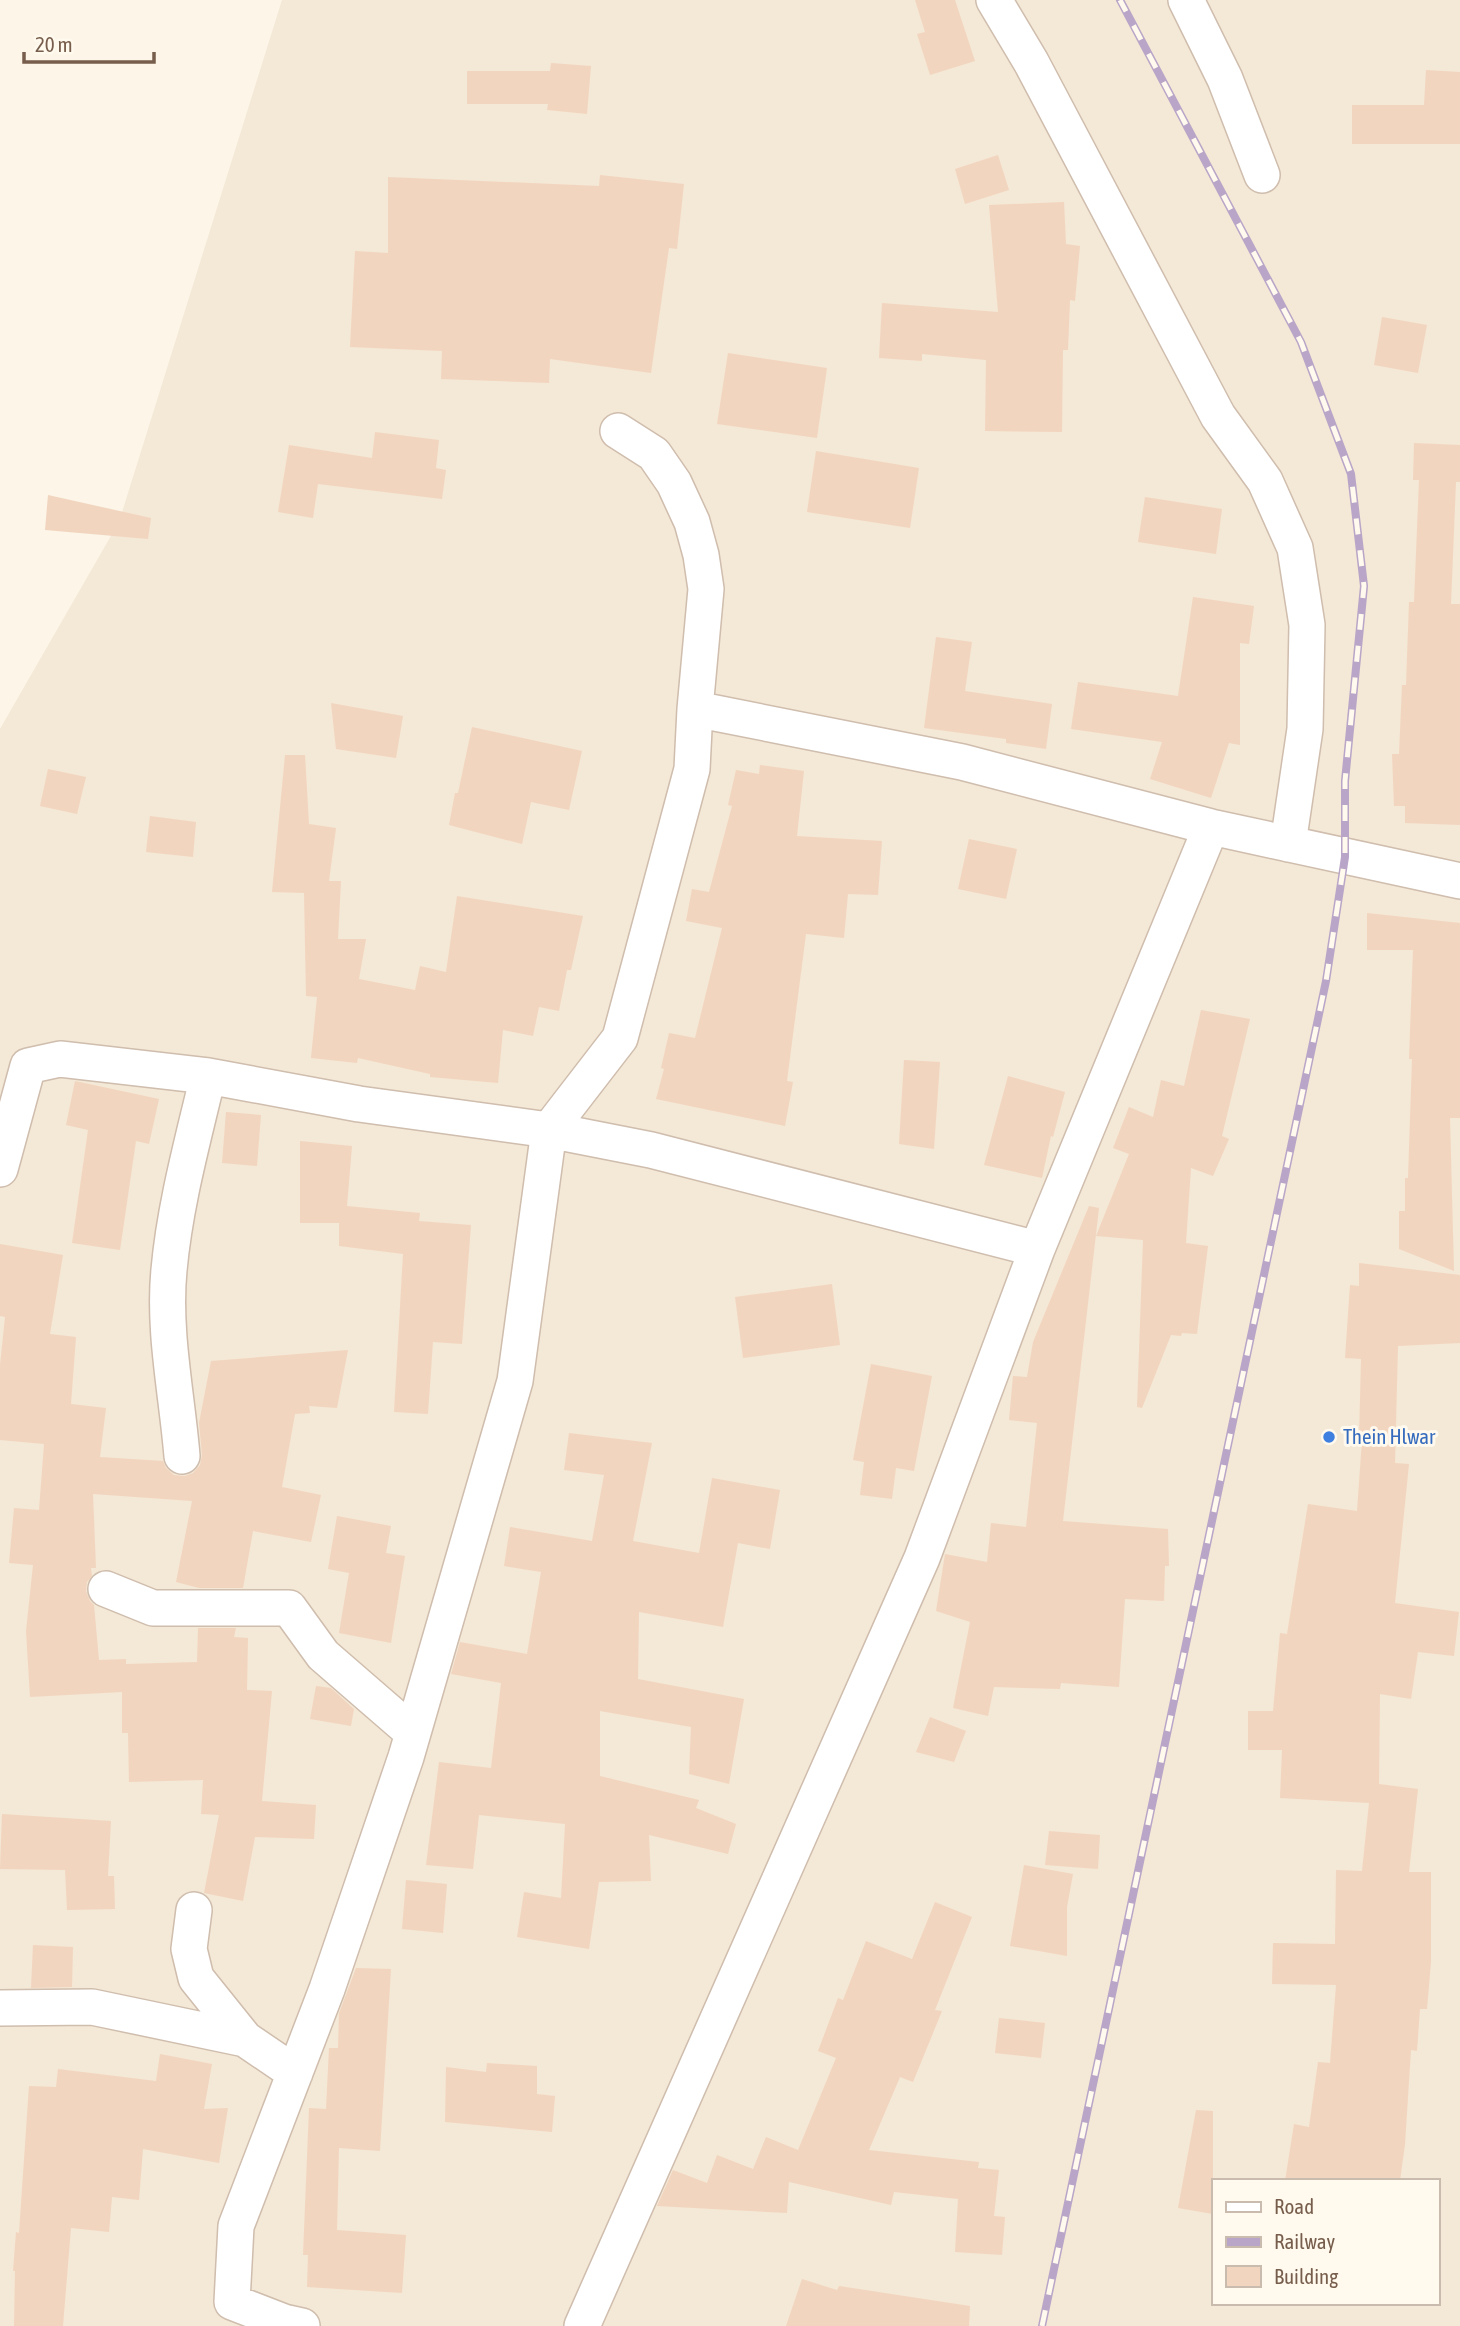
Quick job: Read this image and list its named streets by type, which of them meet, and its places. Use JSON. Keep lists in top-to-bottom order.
{
  "places": ["Thein Hlwar"],
  "legend": ["Road", "Railway", "Building"],
  "scale_bar": "20 m"
}
